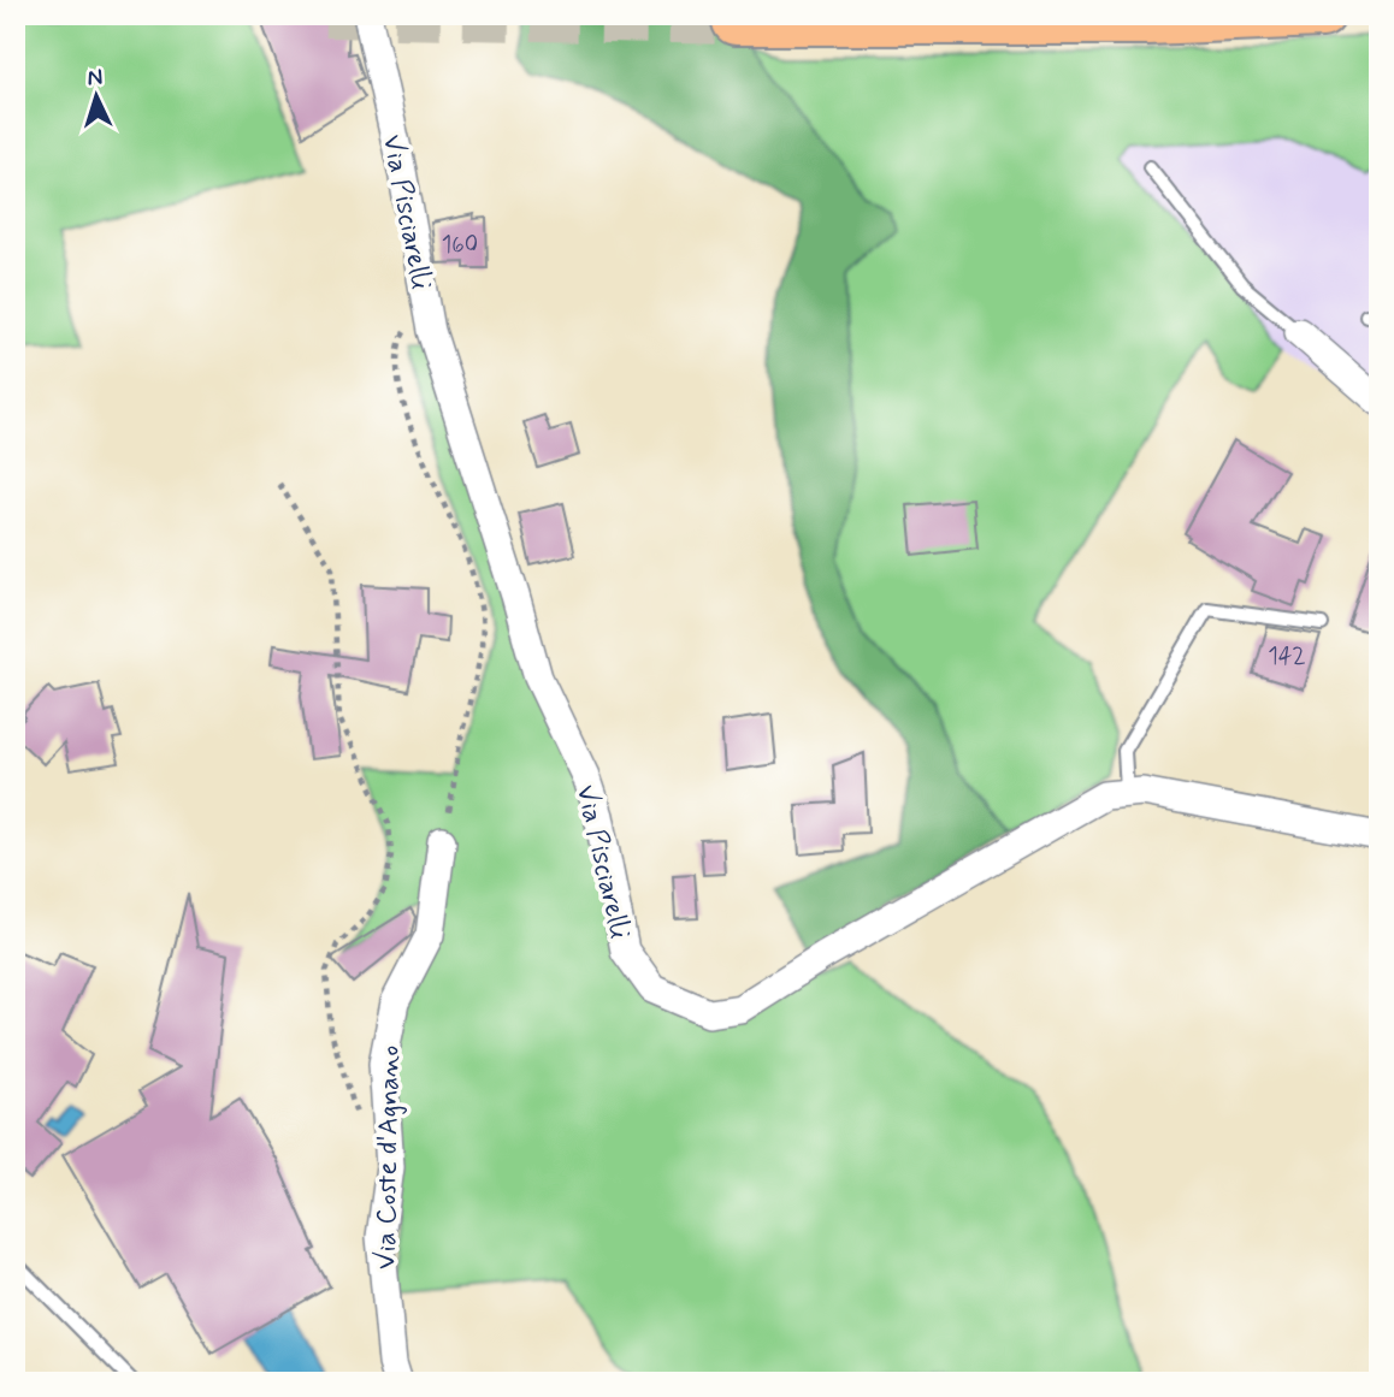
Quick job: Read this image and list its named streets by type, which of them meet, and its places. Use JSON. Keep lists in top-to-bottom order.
{
  "streets": {
    "street": ["Via Pisciarelli", "Via Coste d'Agnano"]
  },
  "house_numbers": ["160", "142"],
  "north": "top"
}
